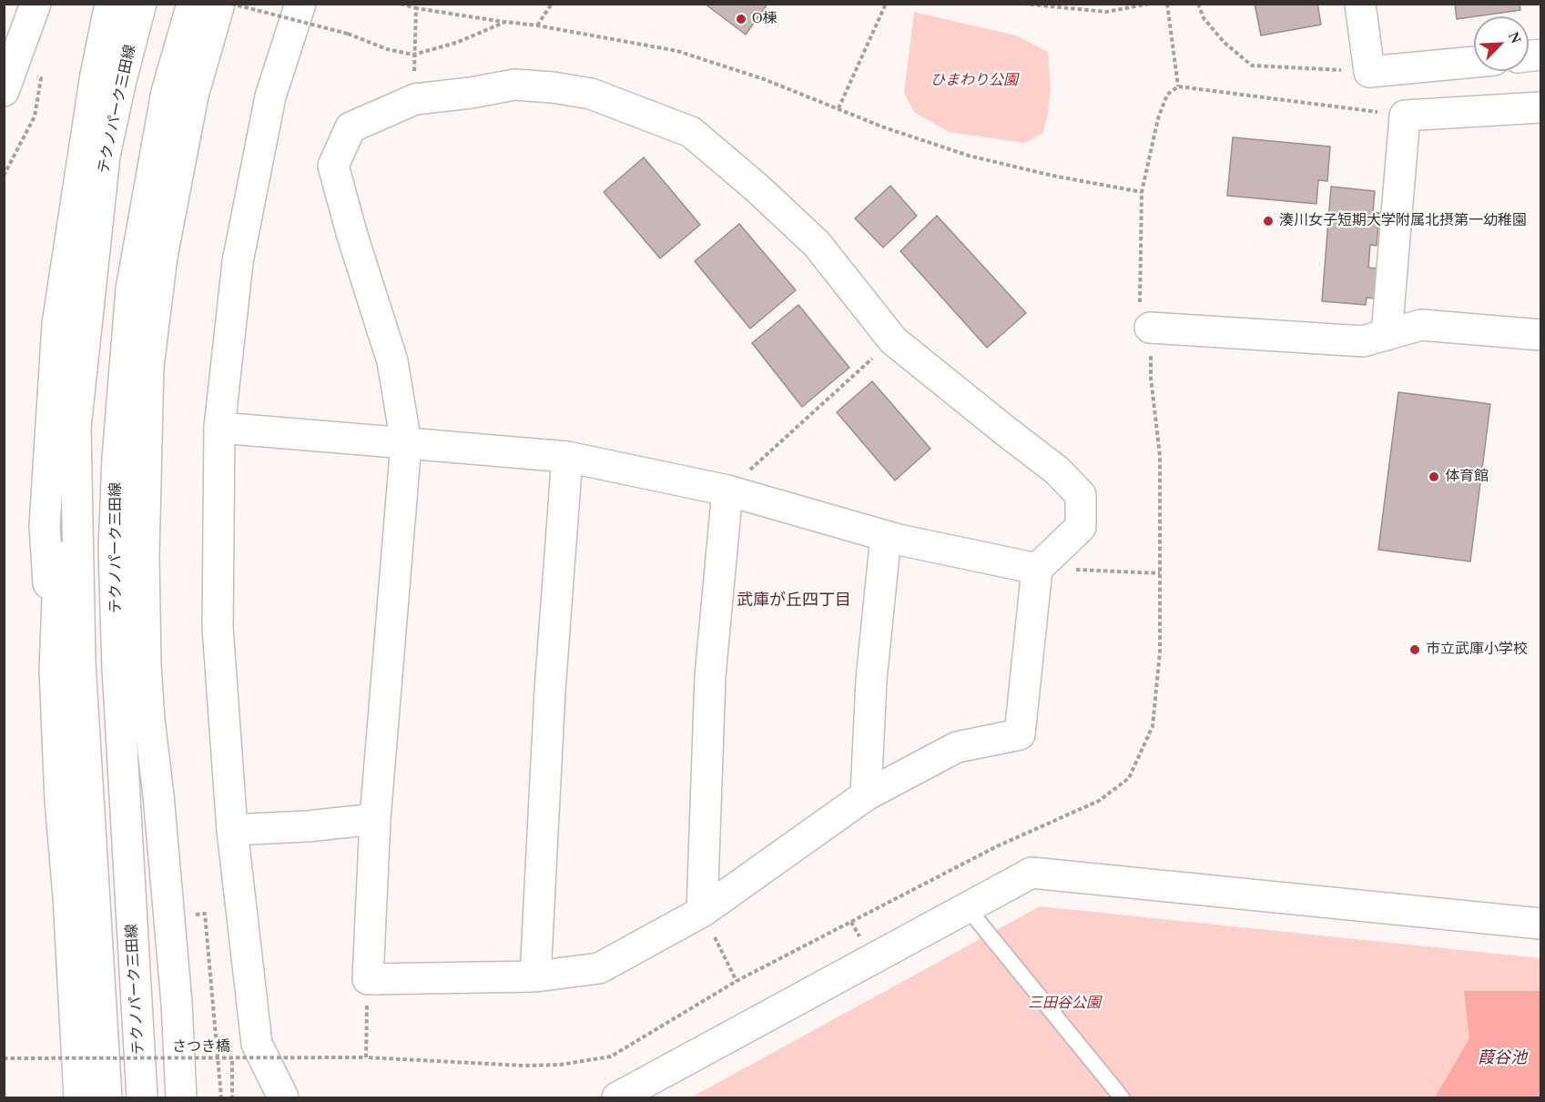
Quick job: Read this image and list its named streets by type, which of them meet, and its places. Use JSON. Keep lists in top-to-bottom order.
{
  "streets": {
    "street": ["テクノパーク三田線"],
    "path": ["さつき橋"]
  },
  "districts": ["武庫が丘四丁目"],
  "water": ["葭谷池"],
  "parks": ["ひまわり公園", "三田谷公園"],
  "places": [
    "O棟",
    "湊川女子短期大学附属北摂第一幼稚園",
    "体育館",
    "市立武庫小学校"
  ],
  "north": "top right"
}
